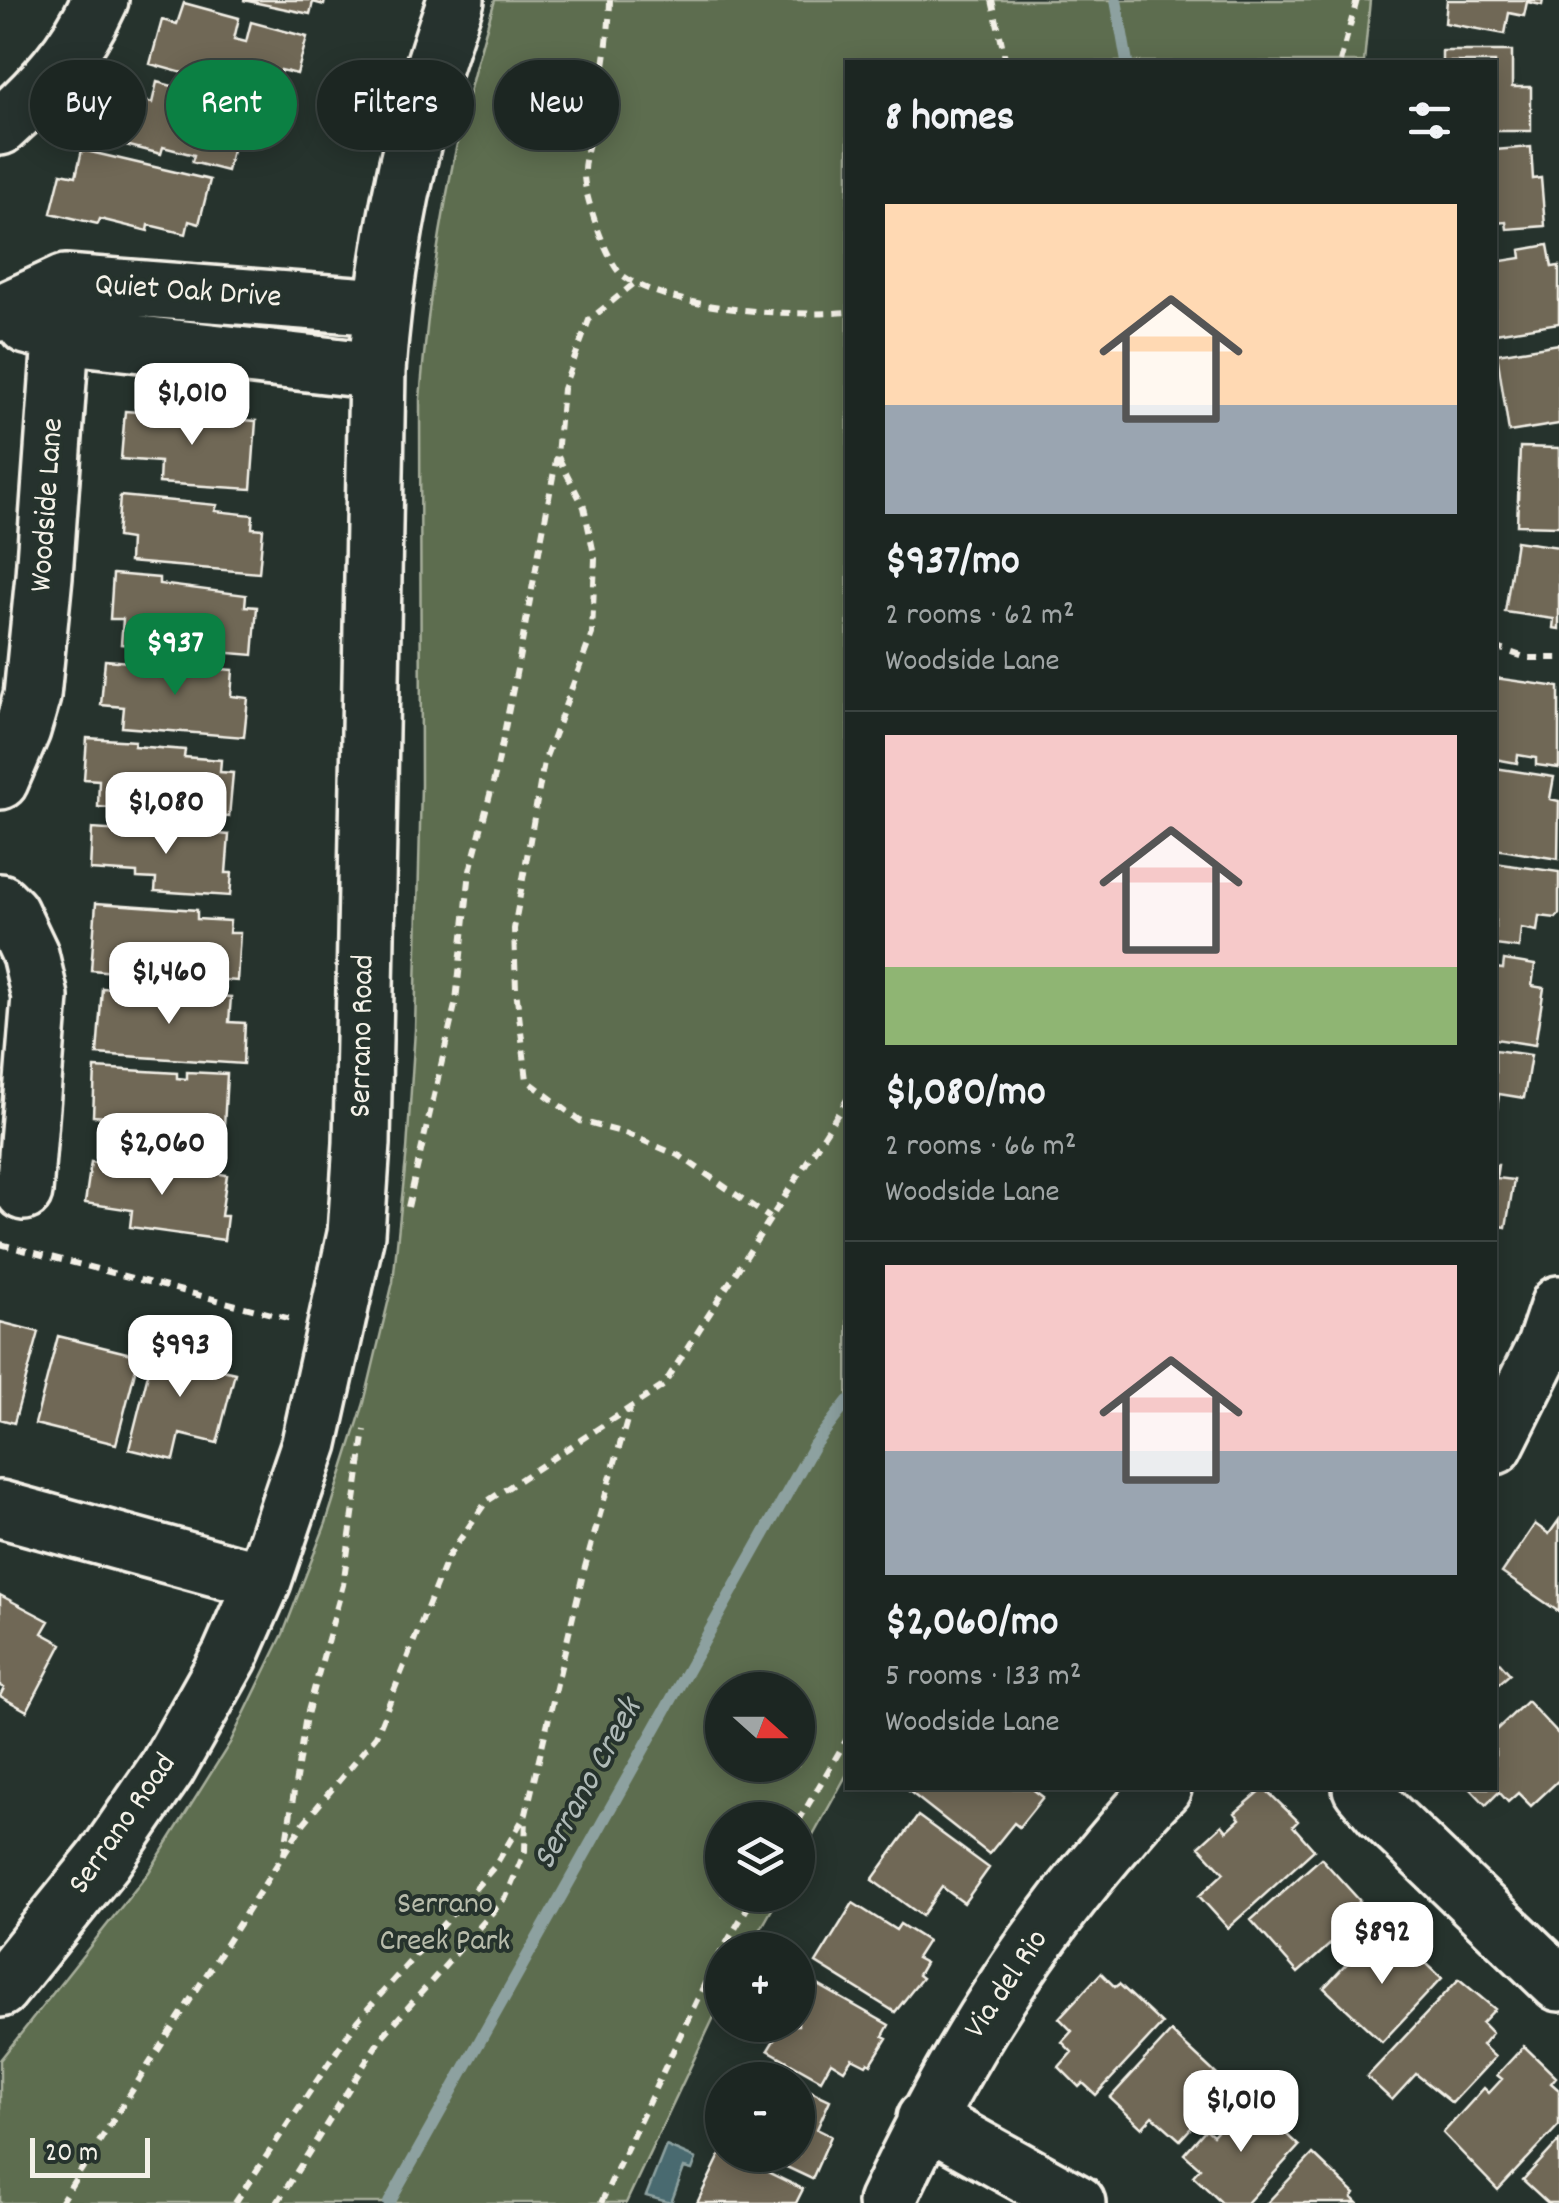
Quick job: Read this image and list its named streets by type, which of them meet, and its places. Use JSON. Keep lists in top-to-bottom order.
{
  "streets": {
    "street": [
      "Quiet Oak Drive",
      "Woodside Lane",
      "Serrano Road",
      "Via del Rio"
    ]
  },
  "crossings": [
    ["Quiet Oak Drive", "Woodside Lane"],
    ["Quiet Oak Drive", "Serrano Road"]
  ],
  "water": ["Serrano Creek"],
  "parks": ["Serrano Creek Park"],
  "scale_bar": "20 m",
  "north": "right",
  "page": {
    "chip": [
      "Buy",
      "Rent",
      "Filters",
      "New"
    ],
    "heading": "8 homes",
    "list": [
      {
        "name": "$937/mo",
        "note": "2 rooms · 62 m² · Woodside Lane"
      },
      {
        "name": "$1,080/mo",
        "note": "2 rooms · 66 m² · Woodside Lane"
      },
      {
        "name": "$2,060/mo",
        "note": "5 rooms · 133 m² · Woodside Lane"
      }
    ],
    "price": [
      "$1,010",
      "$937",
      "$1,080",
      "$1,460",
      "$2,060",
      "$993",
      "$892",
      "$1,010"
    ],
    "map_buttons": ["+", "−"],
    "scale": "20 m"
  }
}
